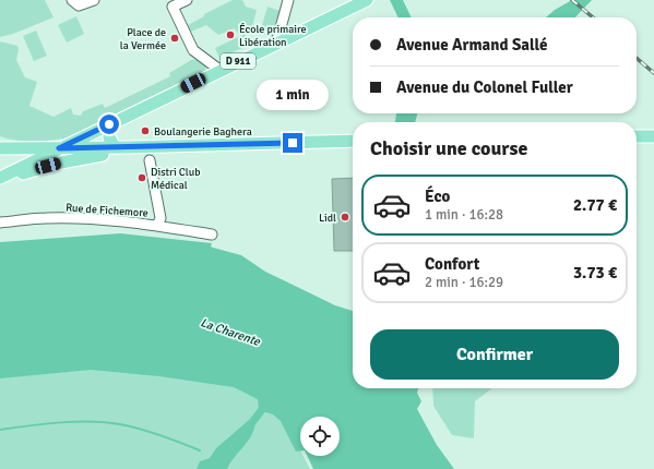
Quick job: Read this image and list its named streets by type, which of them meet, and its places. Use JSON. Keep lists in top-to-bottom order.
{
  "streets": {
    "main road": ["D 911"],
    "street": ["Rue de Fichemore"]
  },
  "water": ["La Charente"],
  "places": [
    "École primaire Libération",
    "Place de la Vermée",
    "Boulangerie Baghera",
    "Distri Club Médical",
    "Lidl"
  ],
  "page": {
    "banner": ["Avenue Armand Sallé", "Avenue du Colonel Fuller"],
    "bubble": "1 min",
    "heading": "Choisir une course",
    "list": [
      {
        "name": "Éco",
        "note": "1 min · 16:28",
        "value": "2.77 €"
      },
      {
        "name": "Confort",
        "note": "2 min · 16:29",
        "value": "3.73 €"
      }
    ],
    "buttons": "Confirmer"
  }
}
